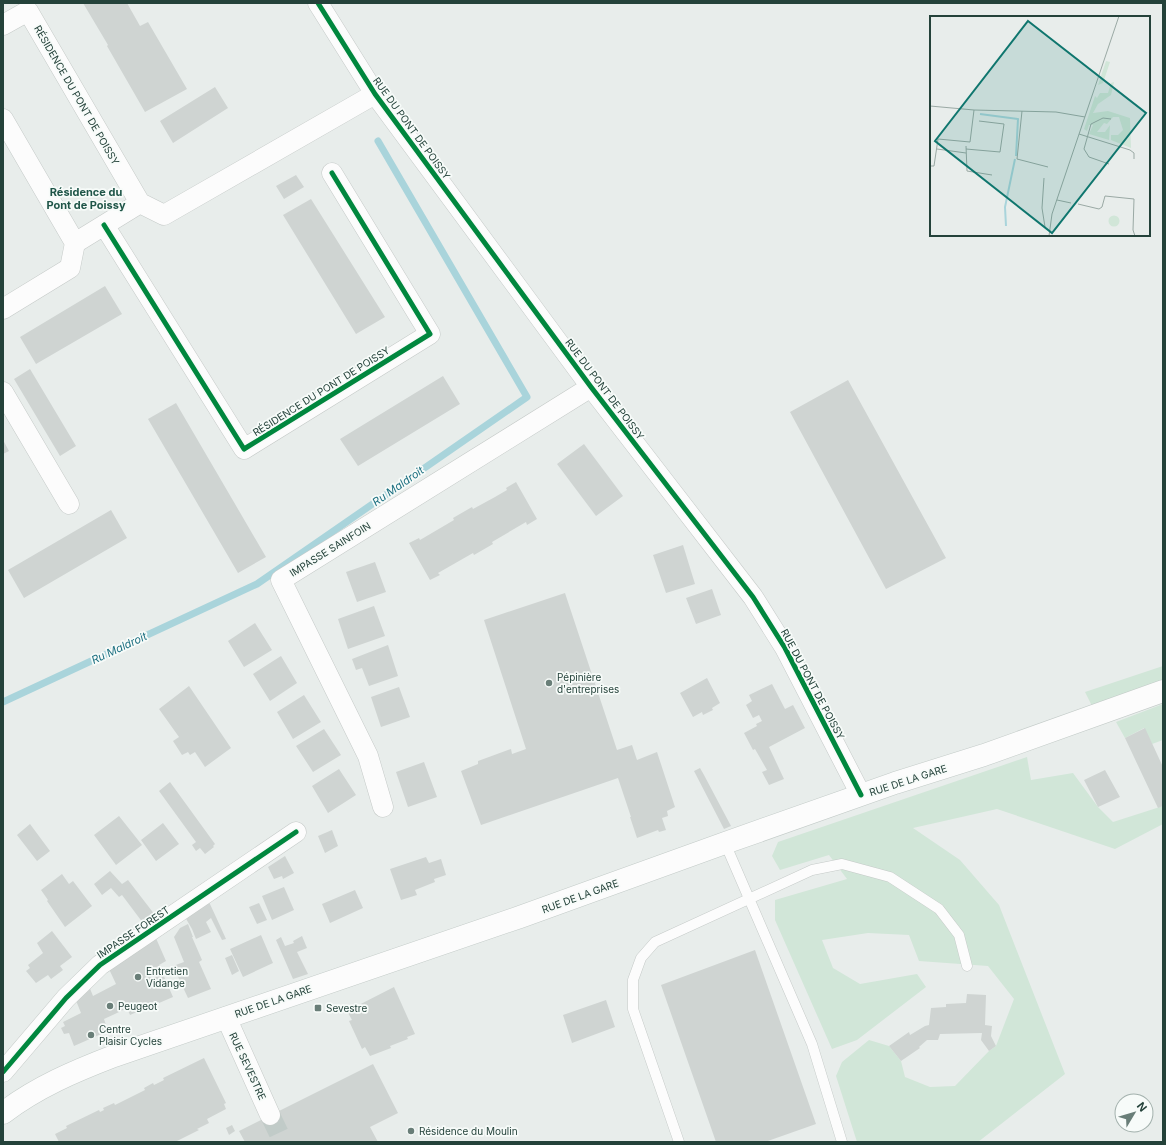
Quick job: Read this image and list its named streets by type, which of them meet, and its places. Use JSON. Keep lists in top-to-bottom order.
{
  "streets": {
    "main road": ["RUE DE LA GARE"],
    "street": [
      "RÉSIDENCE DU PONT DE POISSY",
      "RUE DU PONT DE POISSY",
      "IMPASSE SAINFOIN",
      "IMPASSE FOREST",
      "RUE SEVESTRE"
    ]
  },
  "crossings": [
    ["RUE DU PONT DE POISSY", "IMPASSE SAINFOIN"],
    ["RUE DU PONT DE POISSY", "RUE DE LA GARE"],
    ["RUE DE LA GARE", "RUE SEVESTRE"]
  ],
  "districts": ["Résidence du Pont de Poissy"],
  "water": ["Ru Maldroit"],
  "places": {
    "other": [
      "Pépinière d'entreprises",
      "Entretien Vidange",
      "Peugeot",
      "Centre Plaisir Cycles",
      "Résidence du Moulin"
    ],
    "transit": ["Sevestre"]
  },
  "north": "top right"
}
